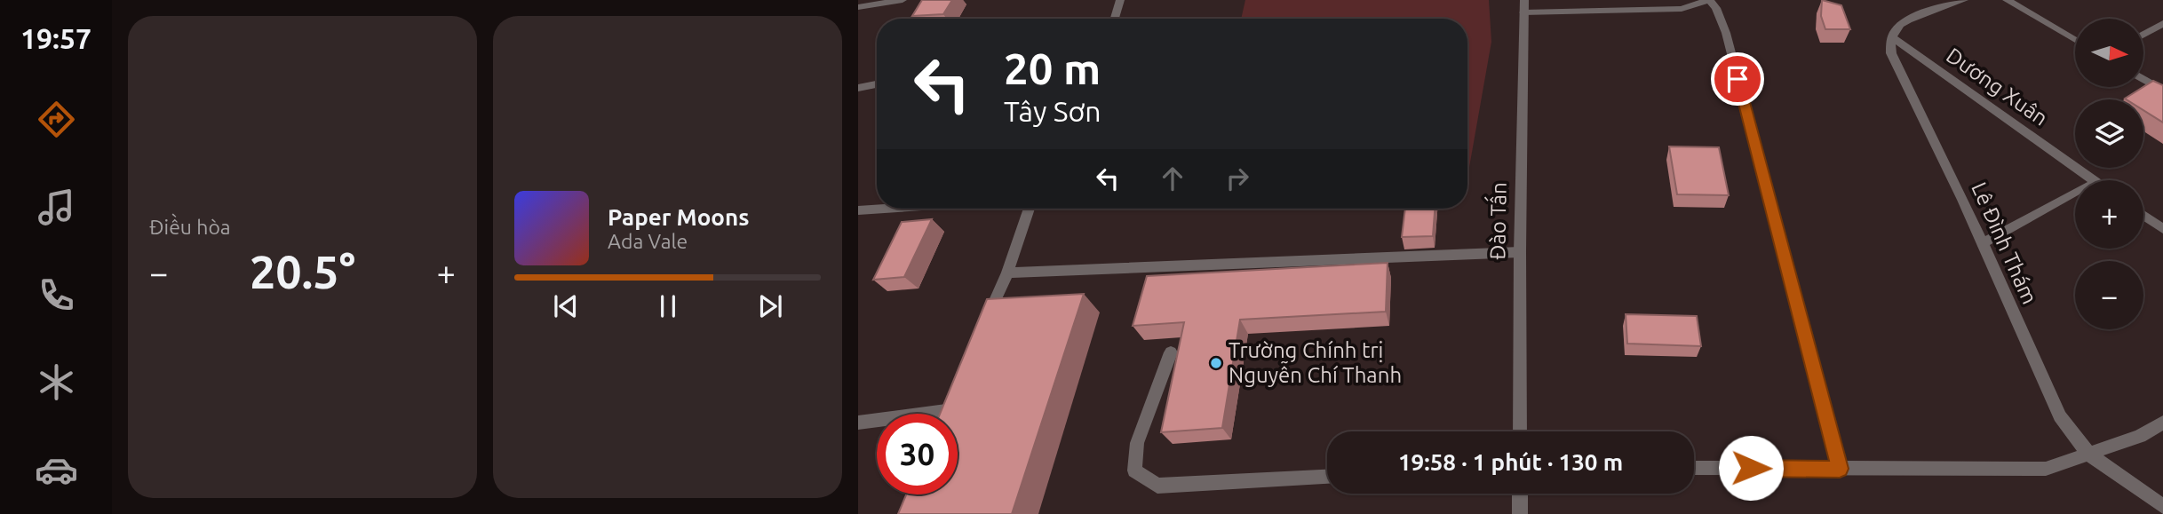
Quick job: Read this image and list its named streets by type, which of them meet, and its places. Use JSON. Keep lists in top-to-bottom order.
{
  "streets": {
    "street": ["Dương Xuân", "Đào Tấn", "Lê Đình Thám"]
  },
  "crossings": [
    ["Dương Xuân", "Lê Đình Thám"]
  ],
  "places": ["Trường Chính trị Nguyễn Chí Thanh"],
  "north": "right",
  "page": {
    "tabs": "19:57",
    "tile": "Điều hòa",
    "map_buttons": ["+", "−"],
    "turn": ["20 m", "Tây Sơn"],
    "song": ["Paper Moons", "Ada Vale"],
    "heat": ["−", "20.5°", "+"],
    "limit": "30",
    "trip": "19:58 · 1 phút · 130 m"
  }
}
